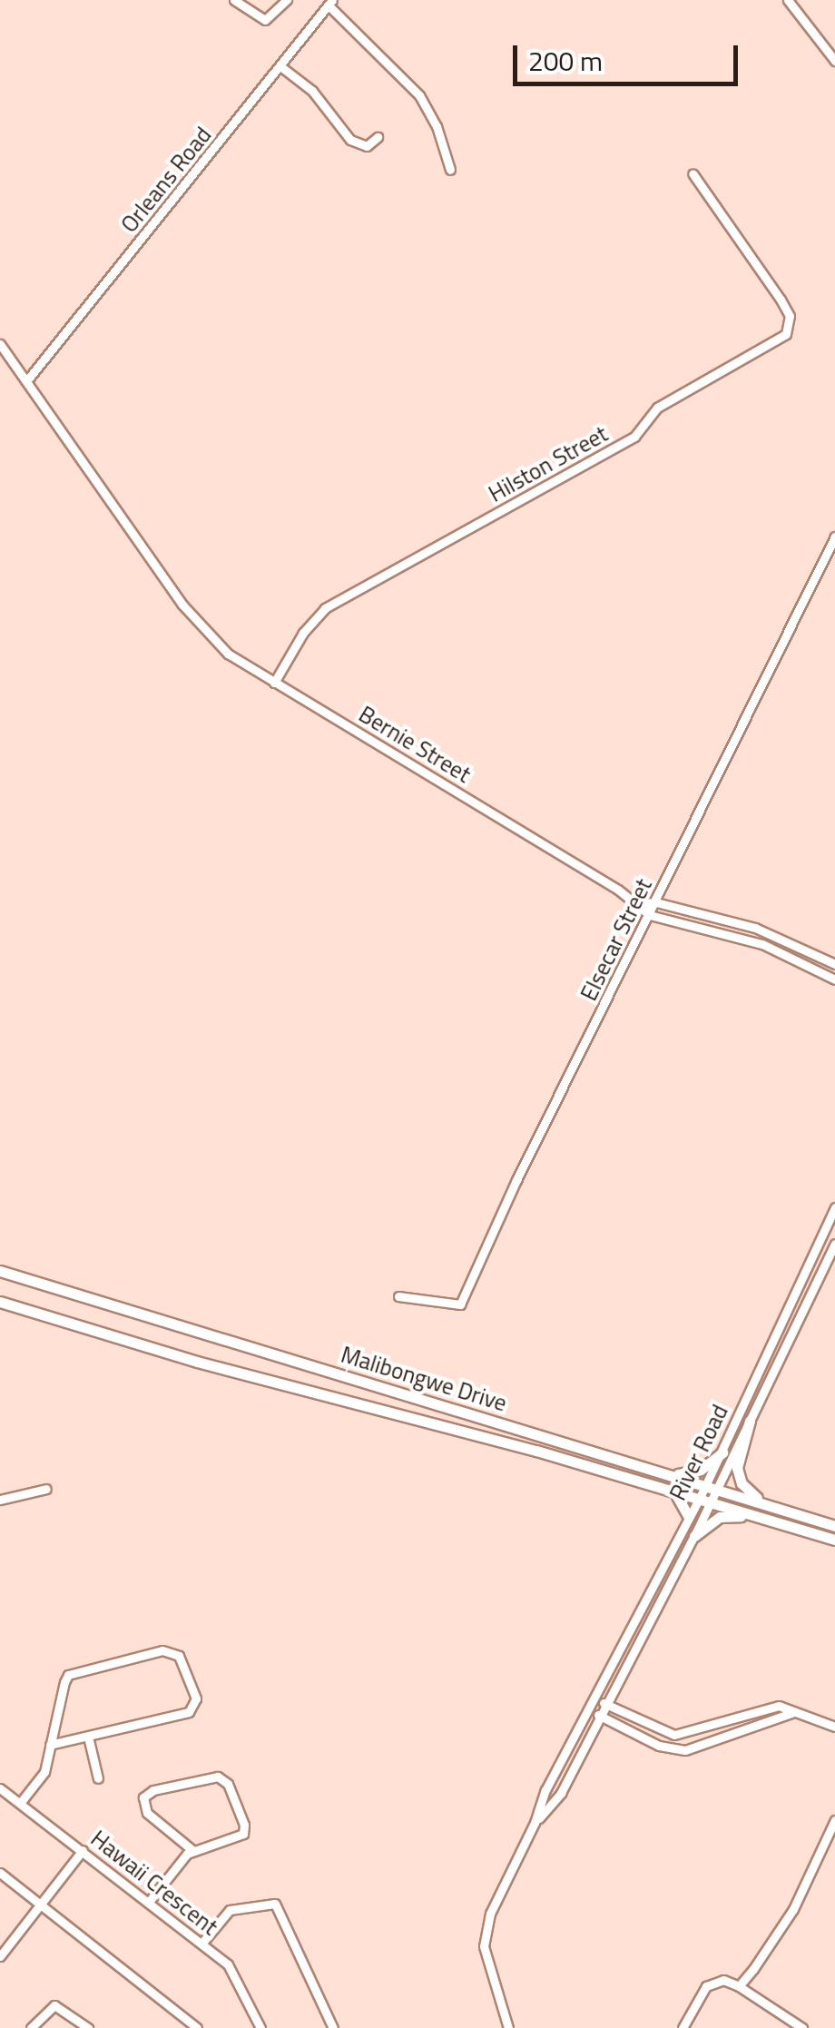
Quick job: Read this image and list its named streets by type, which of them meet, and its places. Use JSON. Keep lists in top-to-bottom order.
{
  "streets": {
    "main road": ["Malibongwe Drive"],
    "street": [
      "Orleans Road",
      "Hilston Street",
      "Bernie Street",
      "Elsecar Street",
      "River Road",
      "Hawaii Crescent"
    ]
  },
  "crossings": [
    ["Orleans Road", "Bernie Street"],
    ["Hilston Street", "Bernie Street"],
    ["Bernie Street", "Elsecar Street"],
    ["Malibongwe Drive", "River Road"]
  ],
  "scale_bar": "200 m"
}
